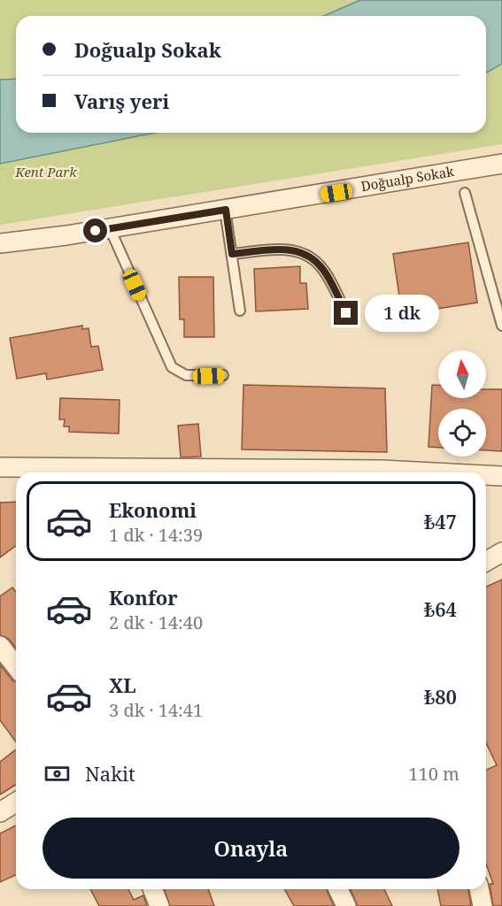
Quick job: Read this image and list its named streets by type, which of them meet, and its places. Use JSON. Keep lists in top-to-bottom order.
{
  "streets": {
    "street": ["Doğualp Sokak"]
  },
  "parks": ["Kent Park"],
  "north": "top",
  "page": {
    "banner": ["Doğualp Sokak", "Varış yeri"],
    "bubble": "1 dk",
    "list": [
      {
        "name": "Ekonomi",
        "note": "1 dk · 14:39",
        "value": "₺47"
      },
      {
        "name": "Konfor",
        "note": "2 dk · 14:40",
        "value": "₺64"
      },
      {
        "name": "XL",
        "note": "3 dk · 14:41",
        "value": "₺80"
      }
    ],
    "pay": ["Nakit", "110 m"],
    "buttons": "Onayla"
  }
}
